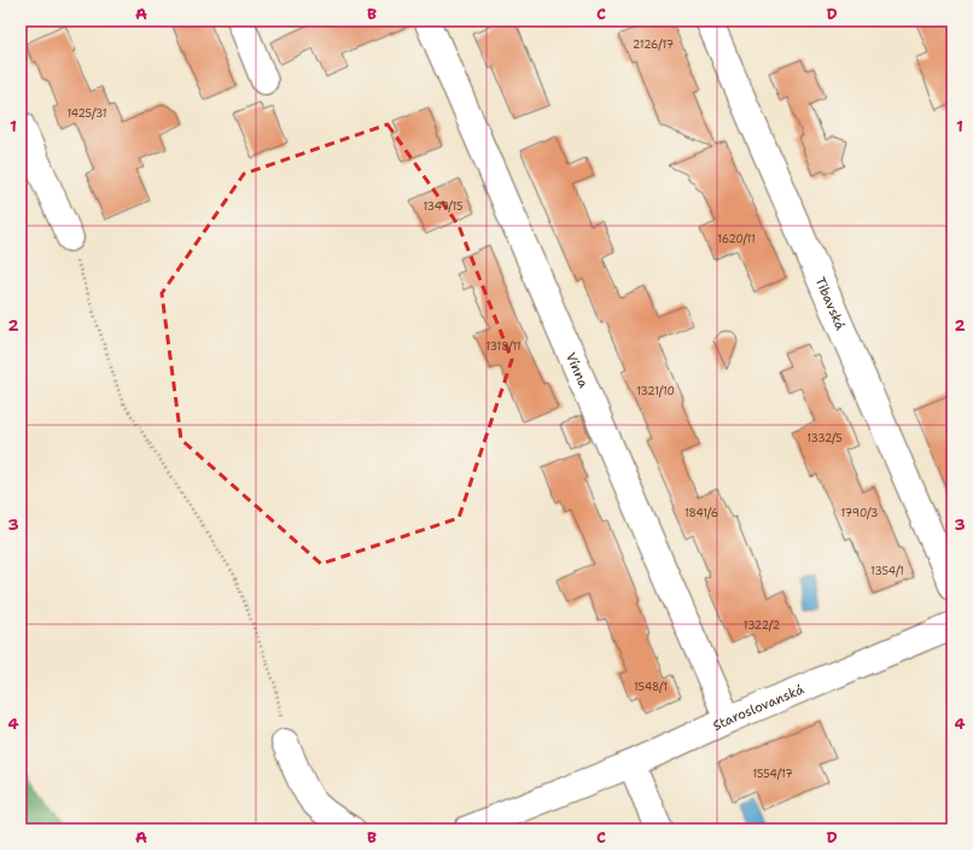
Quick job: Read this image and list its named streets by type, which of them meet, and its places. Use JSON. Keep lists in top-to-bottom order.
{
  "streets": {
    "street": ["Tibavská", "Vínna", "Staroslovanská"]
  },
  "crossings": [
    ["Vínna", "Staroslovanská"]
  ],
  "house_numbers": [
    "2126/17",
    "1425/31",
    "1347/15",
    "1620/11",
    "1318/11",
    "1321/10",
    "1332/5",
    "1841/6",
    "1790/3",
    "1354/1",
    "1322/2",
    "1548/1",
    "1554/17"
  ],
  "grid": {
    "columns": [
      "A",
      "B",
      "C",
      "D"
    ],
    "rows": [
      "1",
      "2",
      "3",
      "4"
    ]
  }
}
